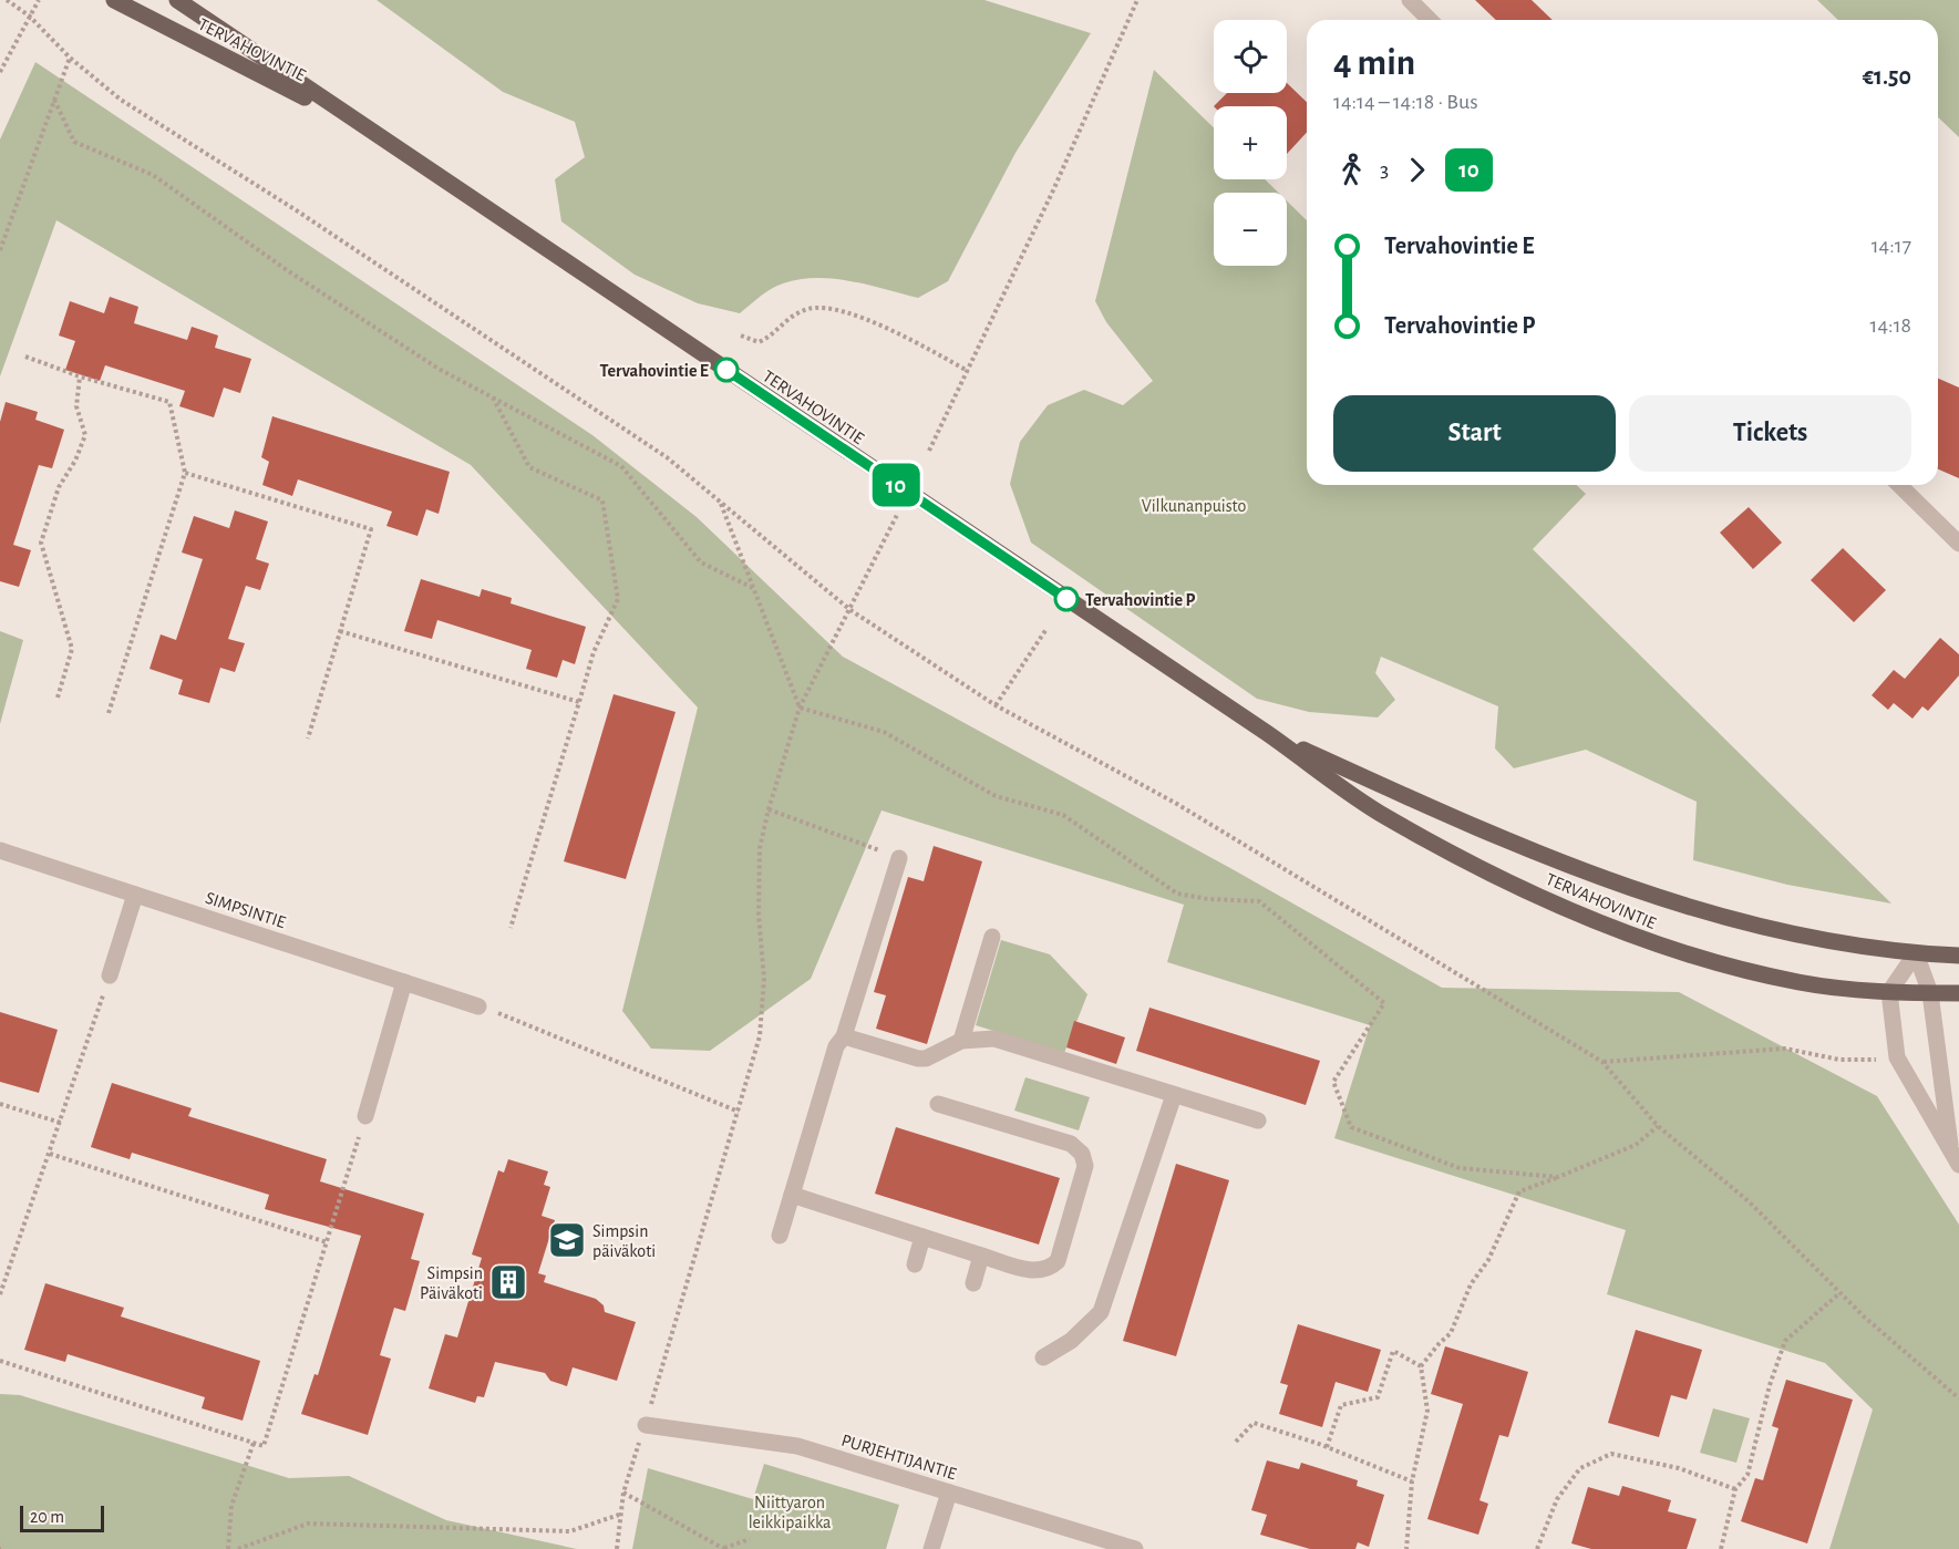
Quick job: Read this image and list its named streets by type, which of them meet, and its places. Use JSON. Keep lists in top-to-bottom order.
{
  "streets": {
    "main road": ["TERVAHOVINTIE"],
    "street": ["SIMPSINTIE", "PURJEHTIJANTIE"]
  },
  "parks": ["Vilkunanpuisto", "Niittyaron leikkipaikka"],
  "places": {
    "other": ["Tervahovintie E", "Tervahovintie P"],
    "school or university": ["Simpsin päiväkoti"],
    "building": ["Simpsin Päiväkoti"]
  },
  "lines": ["bus line 10"],
  "scale_bar": "20 m",
  "page": {
    "on_map": "10",
    "map_buttons": ["+", "−"],
    "heading": ["4 min", "14:14 – 14:18 · Bus", "€1.50"],
    "legs": ["3", "10"],
    "list": [
      {
        "name": "Tervahovintie E",
        "value": "14:17"
      },
      {
        "name": "Tervahovintie P",
        "value": "14:18"
      }
    ],
    "buttons": ["Start", "Tickets"],
    "scale": "20 m"
  }
}
